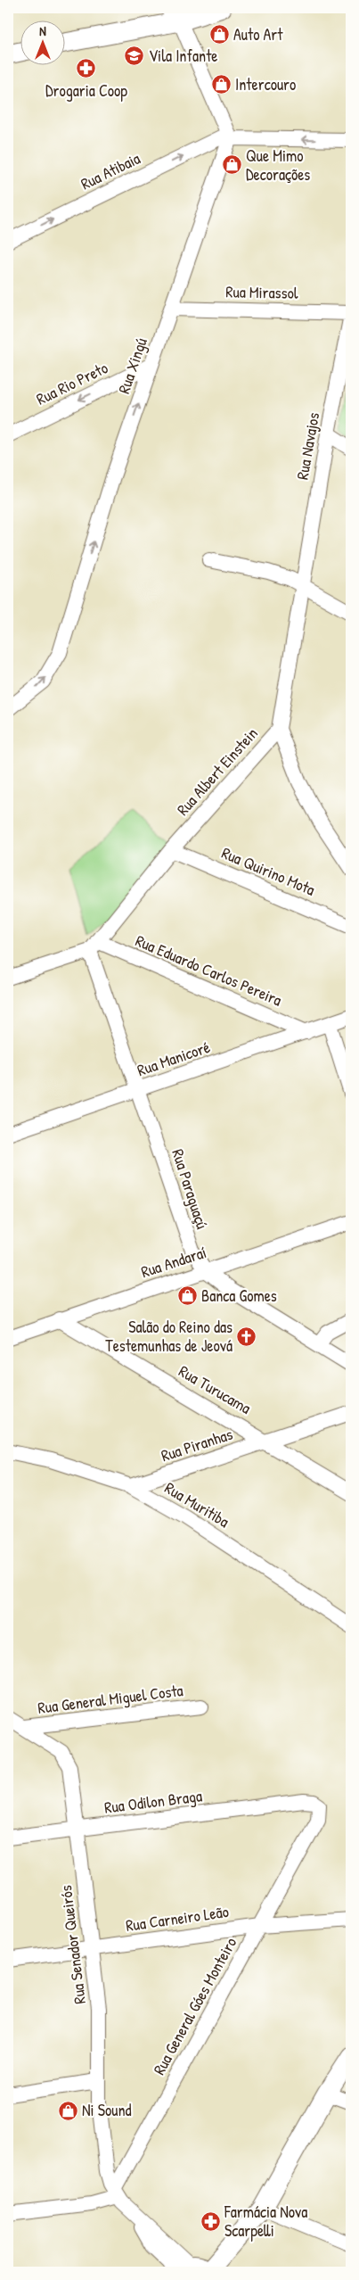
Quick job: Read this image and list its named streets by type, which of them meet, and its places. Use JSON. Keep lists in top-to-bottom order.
{
  "streets": {
    "street": [
      "Rua Atibaia",
      "Rua Mirassol",
      "Rua Xingú",
      "Rua Rio Preto",
      "Rua Navajos",
      "Rua Albert Einstein",
      "Rua Quirino Mota",
      "Rua Eduardo Carlos Pereira",
      "Rua Manicoré",
      "Rua Paraguaçú",
      "Rua Andaraí",
      "Rua Turucama",
      "Rua Piranhas",
      "Rua Muritiba",
      "Rua General Miguel Costa",
      "Rua Odilon Braga",
      "Rua Carneiro Leão",
      "Rua Senador Queirós",
      "Rua General Góes Monteiro"
    ]
  },
  "crossings": [
    ["Rua Atibaia", "Rua Xingú"],
    ["Rua Mirassol", "Rua Xingú"],
    ["Rua Mirassol", "Rua Navajos"],
    ["Rua Xingú", "Rua Rio Preto"],
    ["Rua Navajos", "Rua Albert Einstein"],
    ["Rua Albert Einstein", "Rua Quirino Mota"],
    ["Rua Albert Einstein", "Rua Eduardo Carlos Pereira"],
    ["Rua Albert Einstein", "Rua Paraguaçú"],
    ["Rua Eduardo Carlos Pereira", "Rua Manicoré"],
    ["Rua Eduardo Carlos Pereira", "Rua Paraguaçú"],
    ["Rua Manicoré", "Rua Paraguaçú"],
    ["Rua Paraguaçú", "Rua Andaraí"],
    ["Rua Andaraí", "Rua Turucama"],
    ["Rua Turucama", "Rua Piranhas"],
    ["Rua Piranhas", "Rua Muritiba"],
    ["Rua General Miguel Costa", "Rua Senador Queirós"],
    ["Rua Odilon Braga", "Rua Senador Queirós"],
    ["Rua Odilon Braga", "Rua General Góes Monteiro"],
    ["Rua Carneiro Leão", "Rua Senador Queirós"],
    ["Rua Carneiro Leão", "Rua General Góes Monteiro"],
    ["Rua Senador Queirós", "Rua General Góes Monteiro"]
  ],
  "one_way": ["Rua Atibaia", "Rua Xingú", "Rua Rio Preto"],
  "places": {
    "shop": [
      "Auto Art",
      "Intercouro",
      "Que Mimo Decorações",
      "Banca Gomes",
      "Ni Sound"
    ],
    "school or university": ["Vila Infante"],
    "pharmacy": ["Drogaria Coop", "Farmácia Nova Scarpelli"],
    "church": ["Salão do Reino das Testemunhas de Jeová"]
  },
  "north": "top"
}
